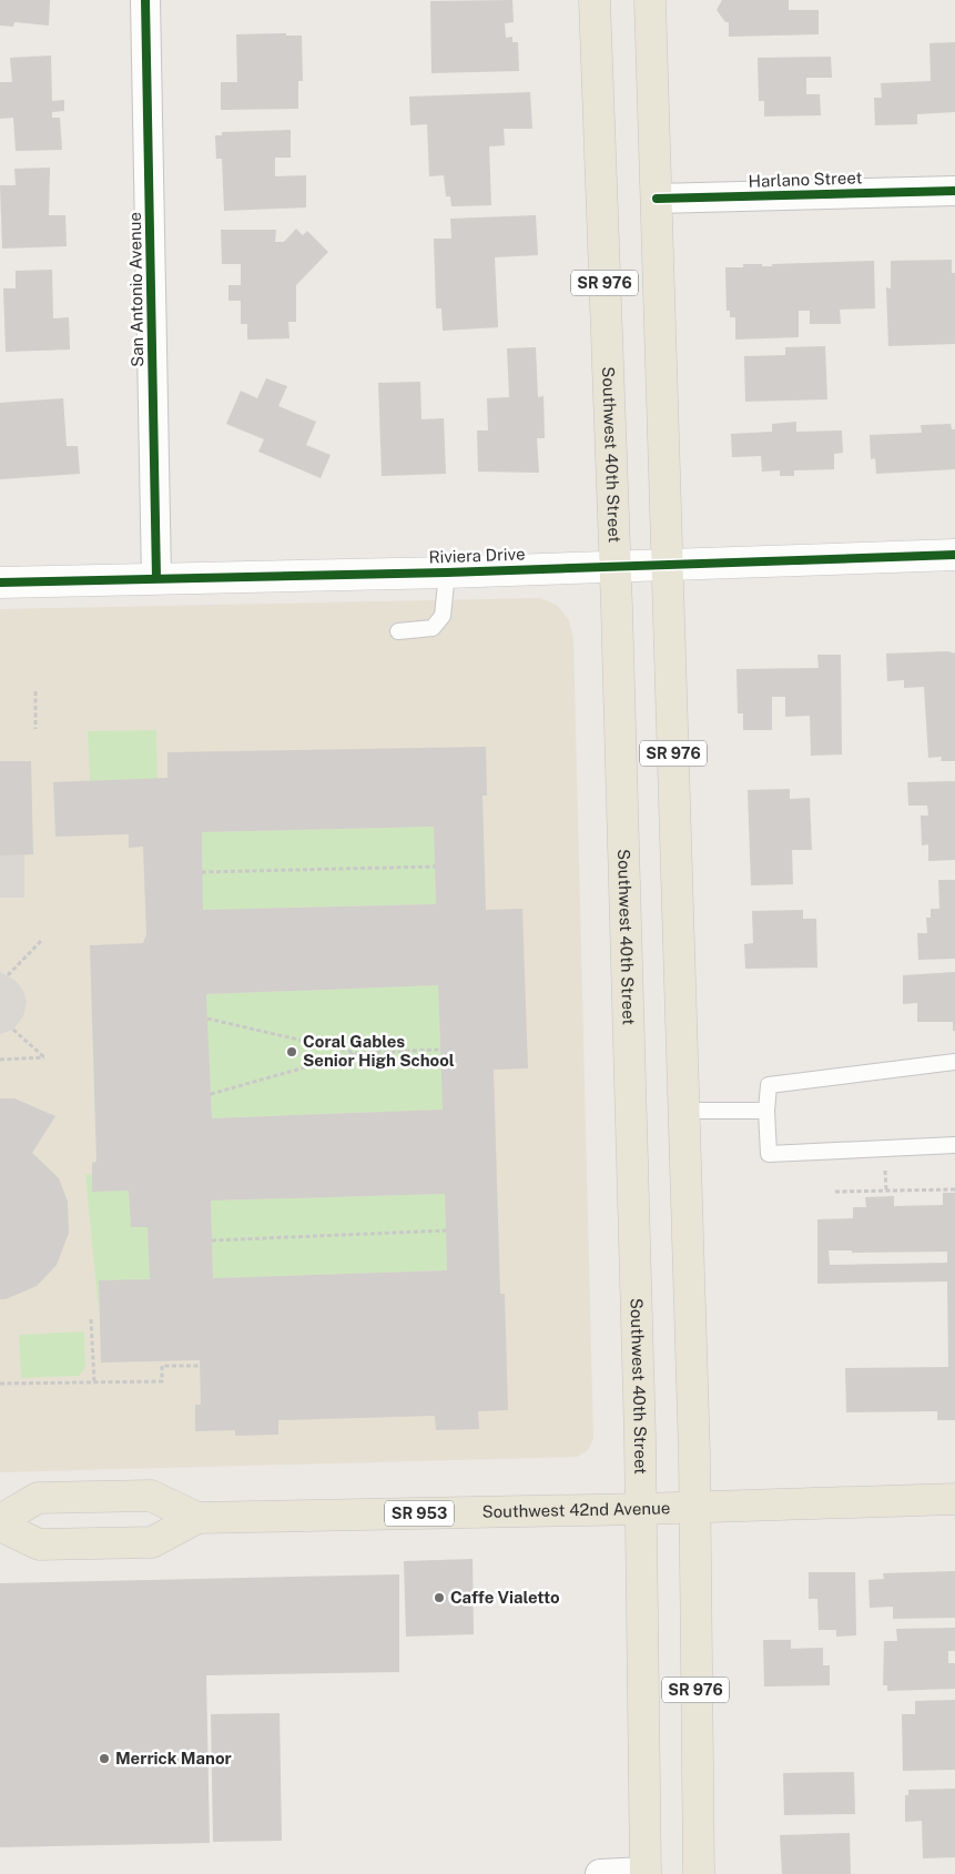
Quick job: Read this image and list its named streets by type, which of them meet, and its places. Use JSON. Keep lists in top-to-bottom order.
{
  "streets": {
    "main road": [
      "SR 976",
      "Southwest 40th Street",
      "Southwest 42nd Avenue",
      "SR 953"
    ],
    "street": ["Harlano Street", "San Antonio Avenue", "Riviera Drive"]
  },
  "crossings": [
    ["Harlano Street", "SR 976"],
    ["SR 976", "Riviera Drive"],
    ["SR 976", "Southwest 42nd Avenue"],
    ["San Antonio Avenue", "Riviera Drive"],
    ["Southwest 40th Street", "Riviera Drive"],
    ["Southwest 40th Street", "Southwest 42nd Avenue"]
  ],
  "places": ["Coral Gables Senior High School", "Caffe Vialetto", "Merrick Manor"]
}
